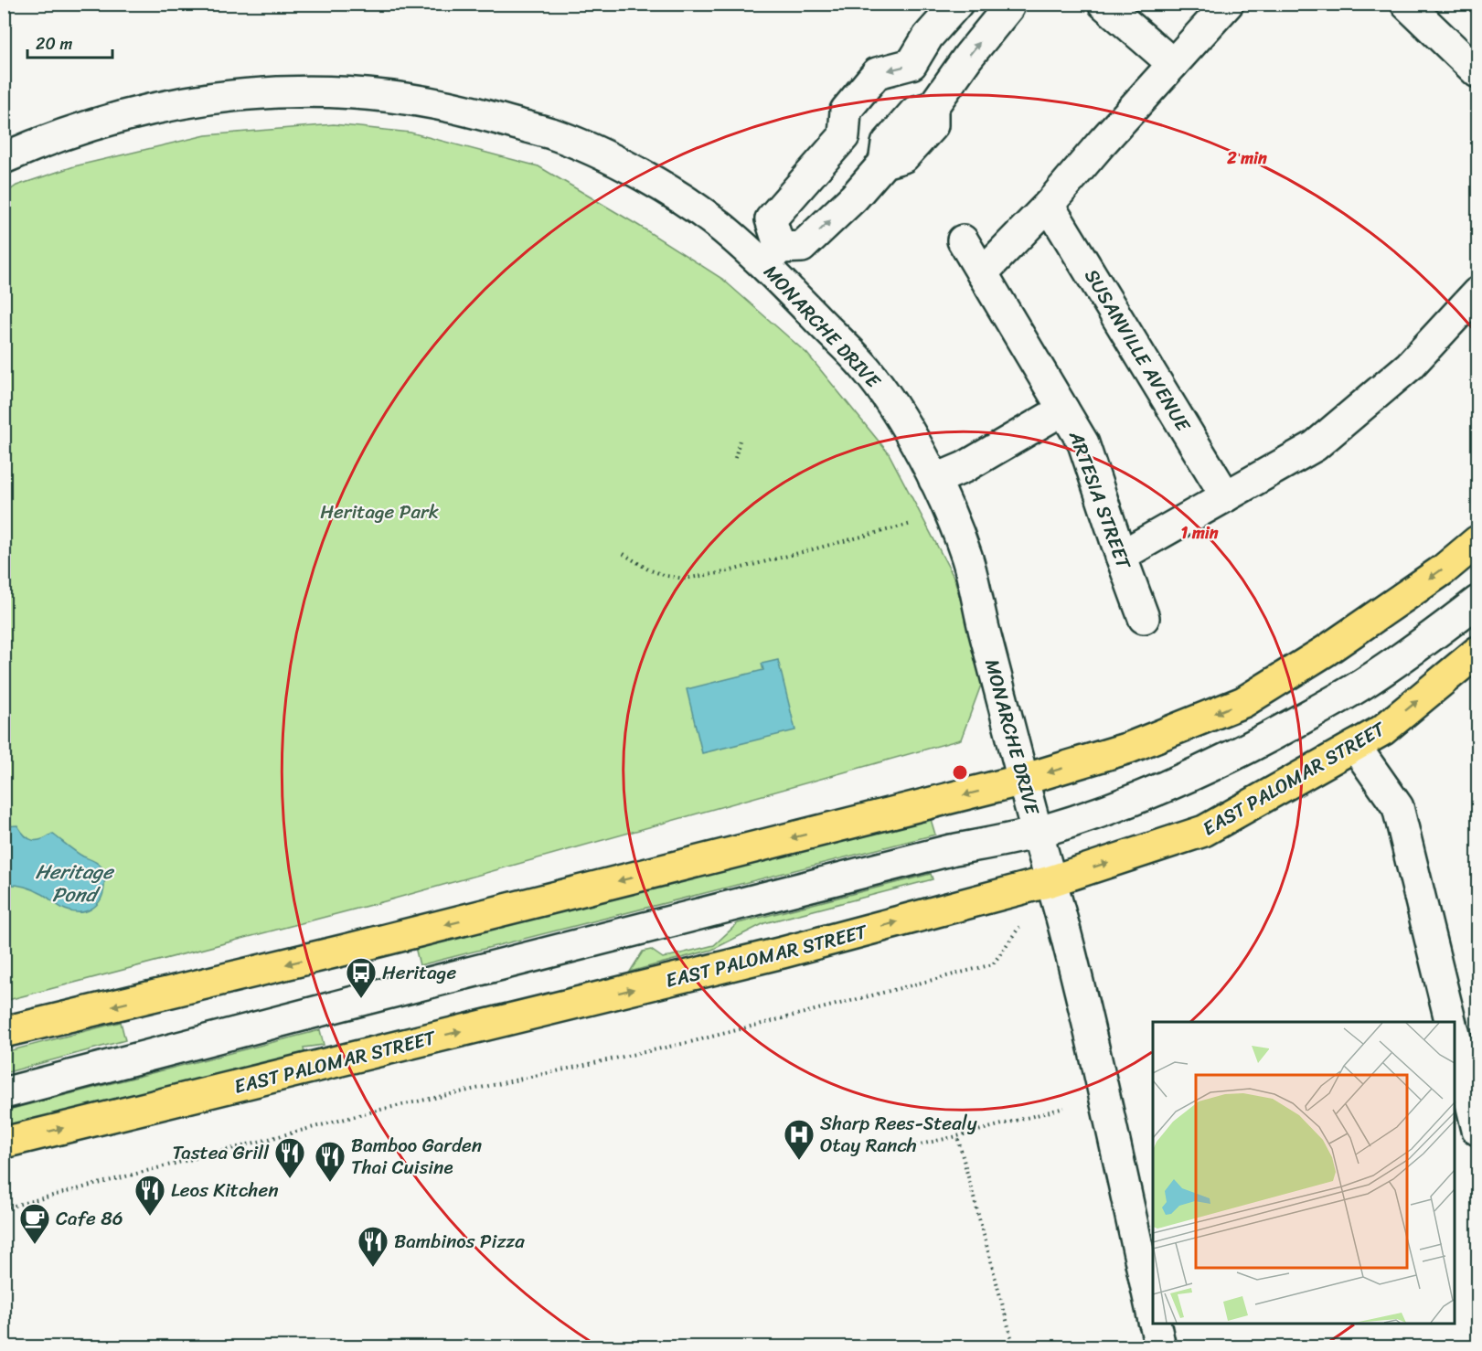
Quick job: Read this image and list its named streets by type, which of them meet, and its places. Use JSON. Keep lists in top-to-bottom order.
{
  "streets": {
    "main road": ["EAST PALOMAR STREET"],
    "street": ["MONARCHE DRIVE", "SUSANVILLE AVENUE", "ARTESIA STREET"]
  },
  "crossings": [
    ["MONARCHE DRIVE", "EAST PALOMAR STREET"]
  ],
  "water": ["Heritage Pond"],
  "parks": ["Heritage Park"],
  "places": {
    "bus stop": ["Heritage"],
    "hospital": ["Sharp Rees-Stealy Otay Ranch"],
    "restaurant": [
      "Tastea Grill",
      "Bamboo Garden Thai Cuisine",
      "Leos Kitchen",
      "Bambinos Pizza"
    ],
    "cafe": ["Cafe 86"]
  },
  "scale_bar": "20 m",
  "rings": ["2 min", "1 min"]
}
